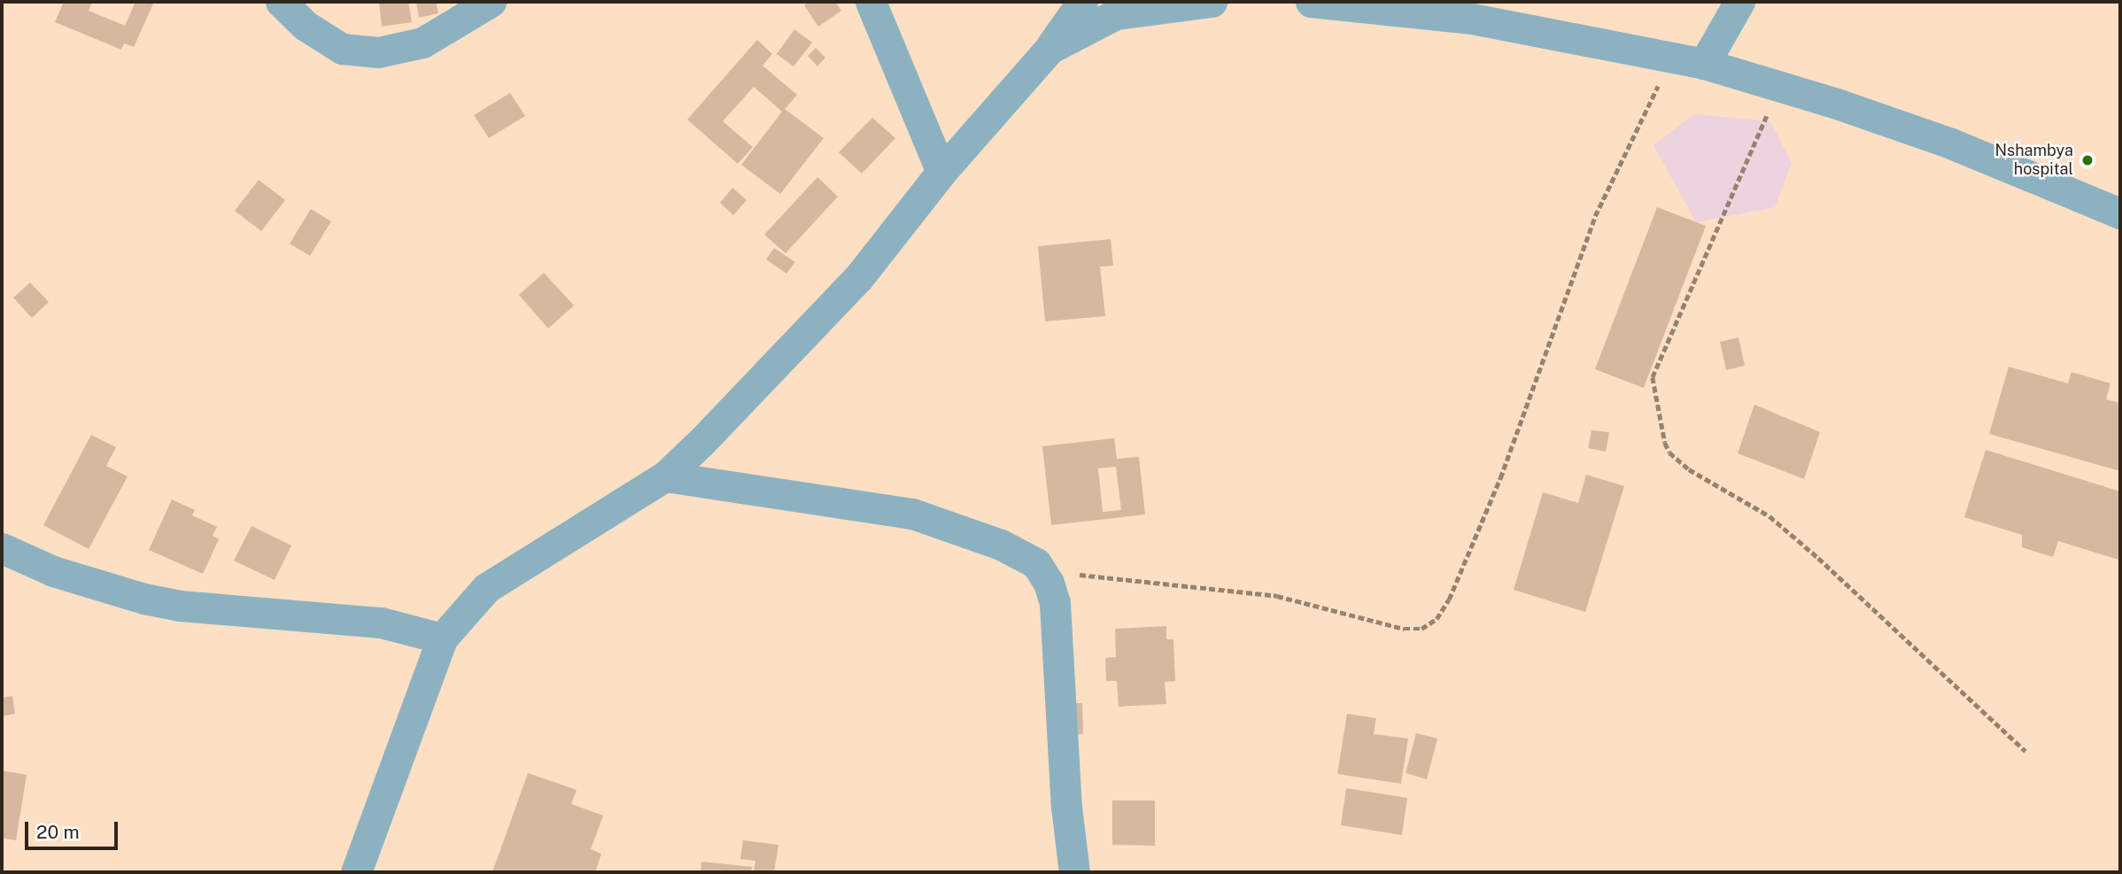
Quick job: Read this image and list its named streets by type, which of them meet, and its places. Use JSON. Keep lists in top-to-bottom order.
{
  "places": ["Nshambya hospital"],
  "scale_bar": "20 m"
}
